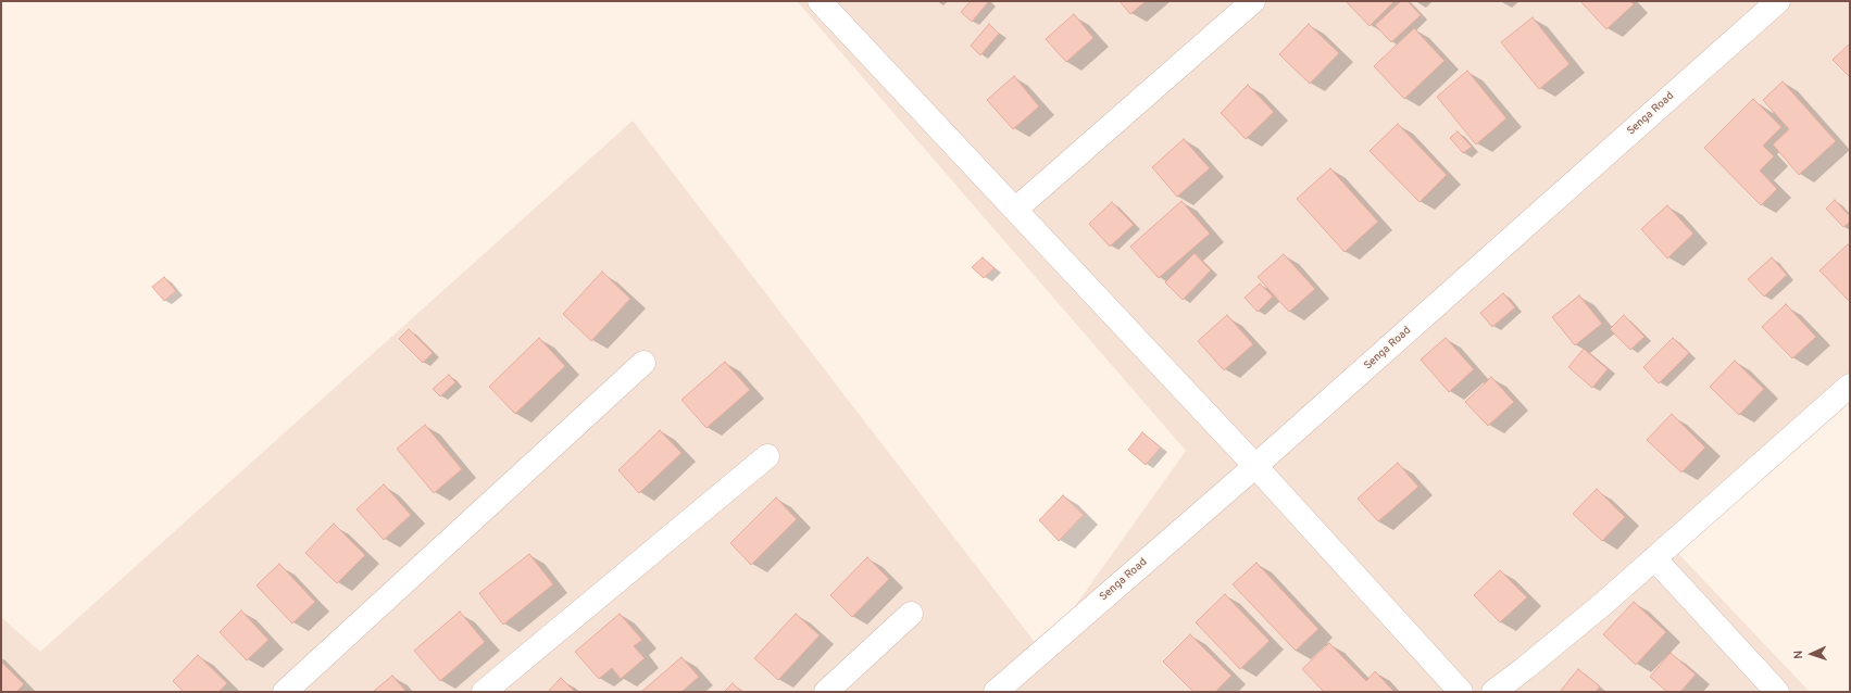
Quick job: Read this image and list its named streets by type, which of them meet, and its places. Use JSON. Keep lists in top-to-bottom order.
{
  "streets": {
    "street": ["Senga Road"]
  },
  "north": "left"
}
